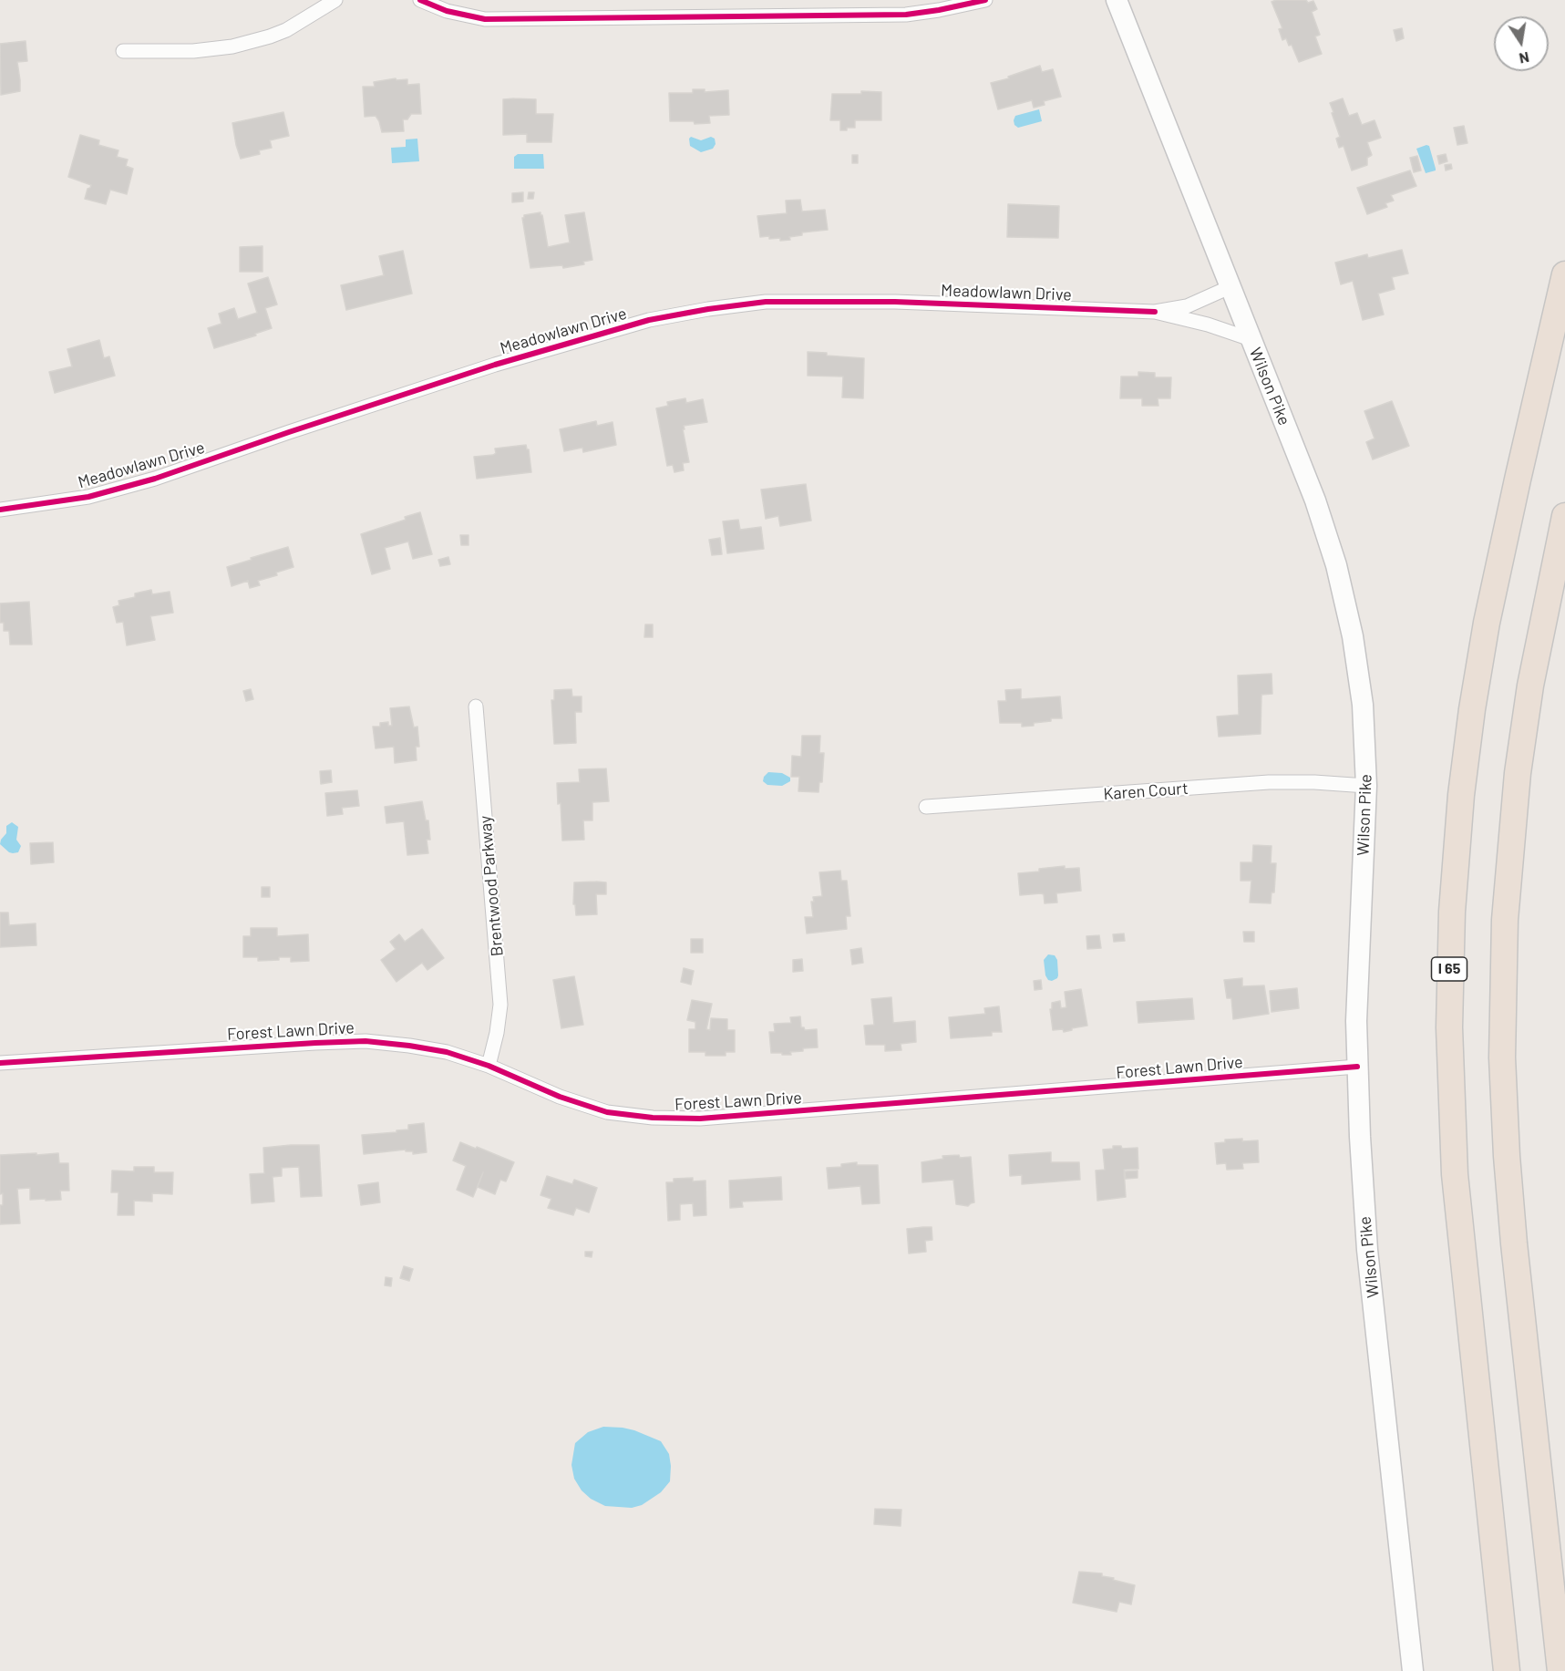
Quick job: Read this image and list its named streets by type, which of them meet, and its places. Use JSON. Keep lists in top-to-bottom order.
{
  "streets": {
    "highway": ["I 65"],
    "main road": ["Wilson Pike"],
    "street": [
      "Meadowlawn Drive",
      "Karen Court",
      "Brentwood Parkway",
      "Forest Lawn Drive"
    ]
  },
  "crossings": [
    ["Meadowlawn Drive", "Wilson Pike"],
    ["Wilson Pike", "Karen Court"],
    ["Wilson Pike", "Forest Lawn Drive"],
    ["Brentwood Parkway", "Forest Lawn Drive"]
  ],
  "north": "bottom"
}
